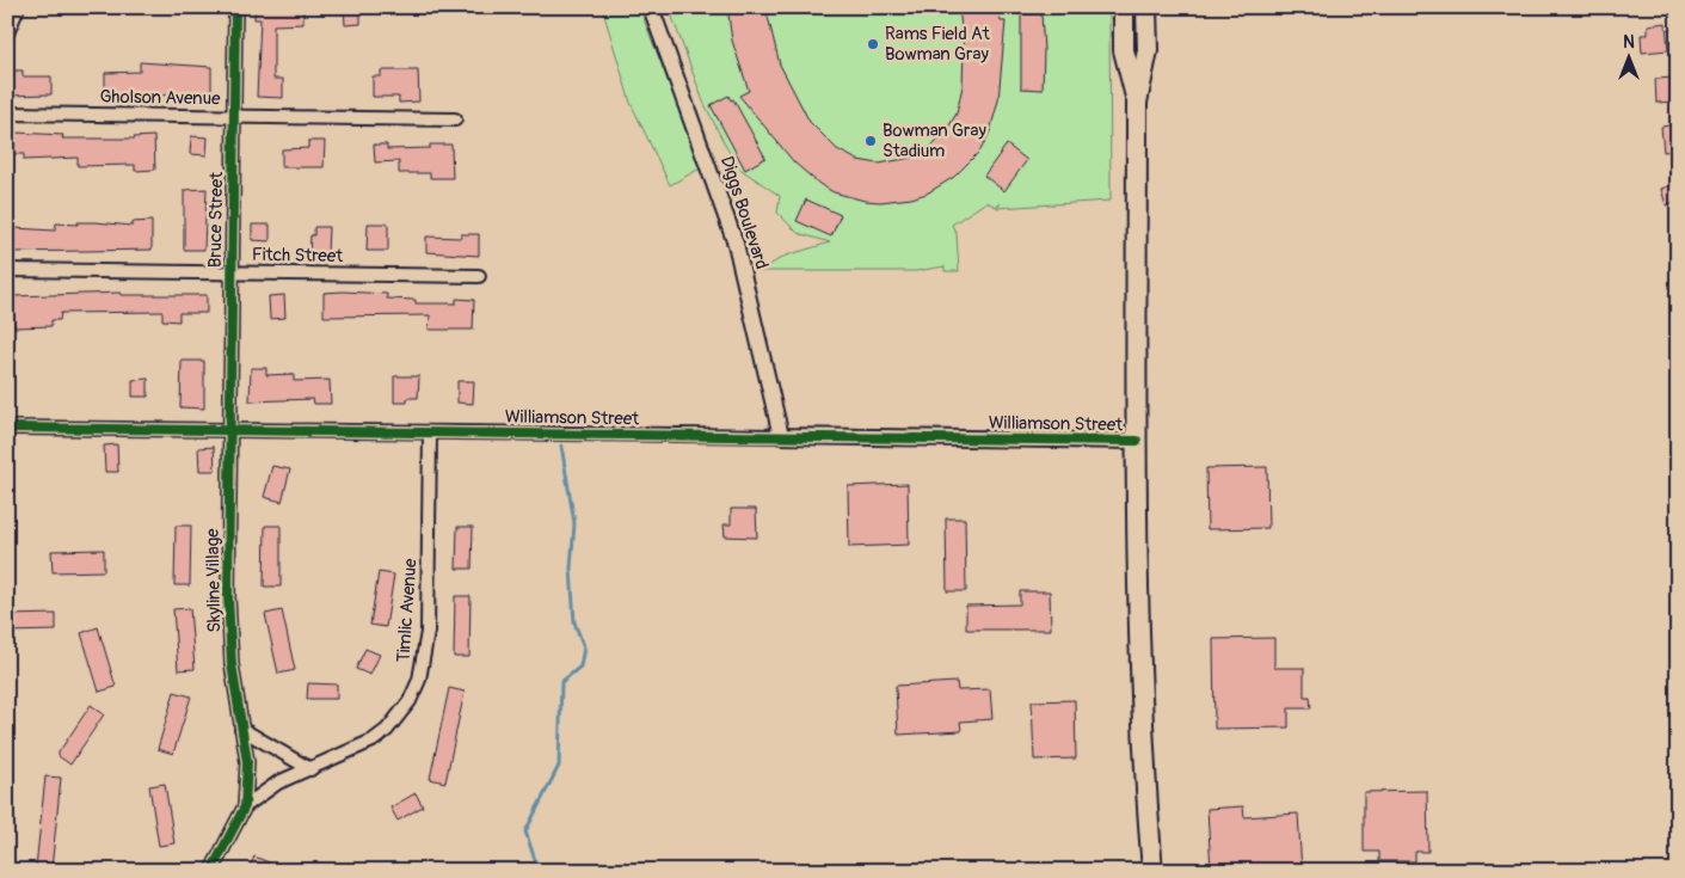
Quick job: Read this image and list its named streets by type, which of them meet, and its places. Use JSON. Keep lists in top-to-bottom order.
{
  "streets": {
    "street": [
      "Gholson Avenue",
      "Diggs Boulevard",
      "Bruce Street",
      "Fitch Street",
      "Williamson Street",
      "Skyline Village",
      "Timlic Avenue"
    ]
  },
  "crossings": [
    ["Gholson Avenue", "Bruce Street"],
    ["Diggs Boulevard", "Williamson Street"],
    ["Bruce Street", "Fitch Street"],
    ["Bruce Street", "Williamson Street"],
    ["Bruce Street", "Skyline Village"],
    ["Williamson Street", "Skyline Village"],
    ["Williamson Street", "Timlic Avenue"],
    ["Skyline Village", "Timlic Avenue"]
  ],
  "places": ["Rams Field At Bowman Gray", "Bowman Gray Stadium"],
  "north": "top"
}
